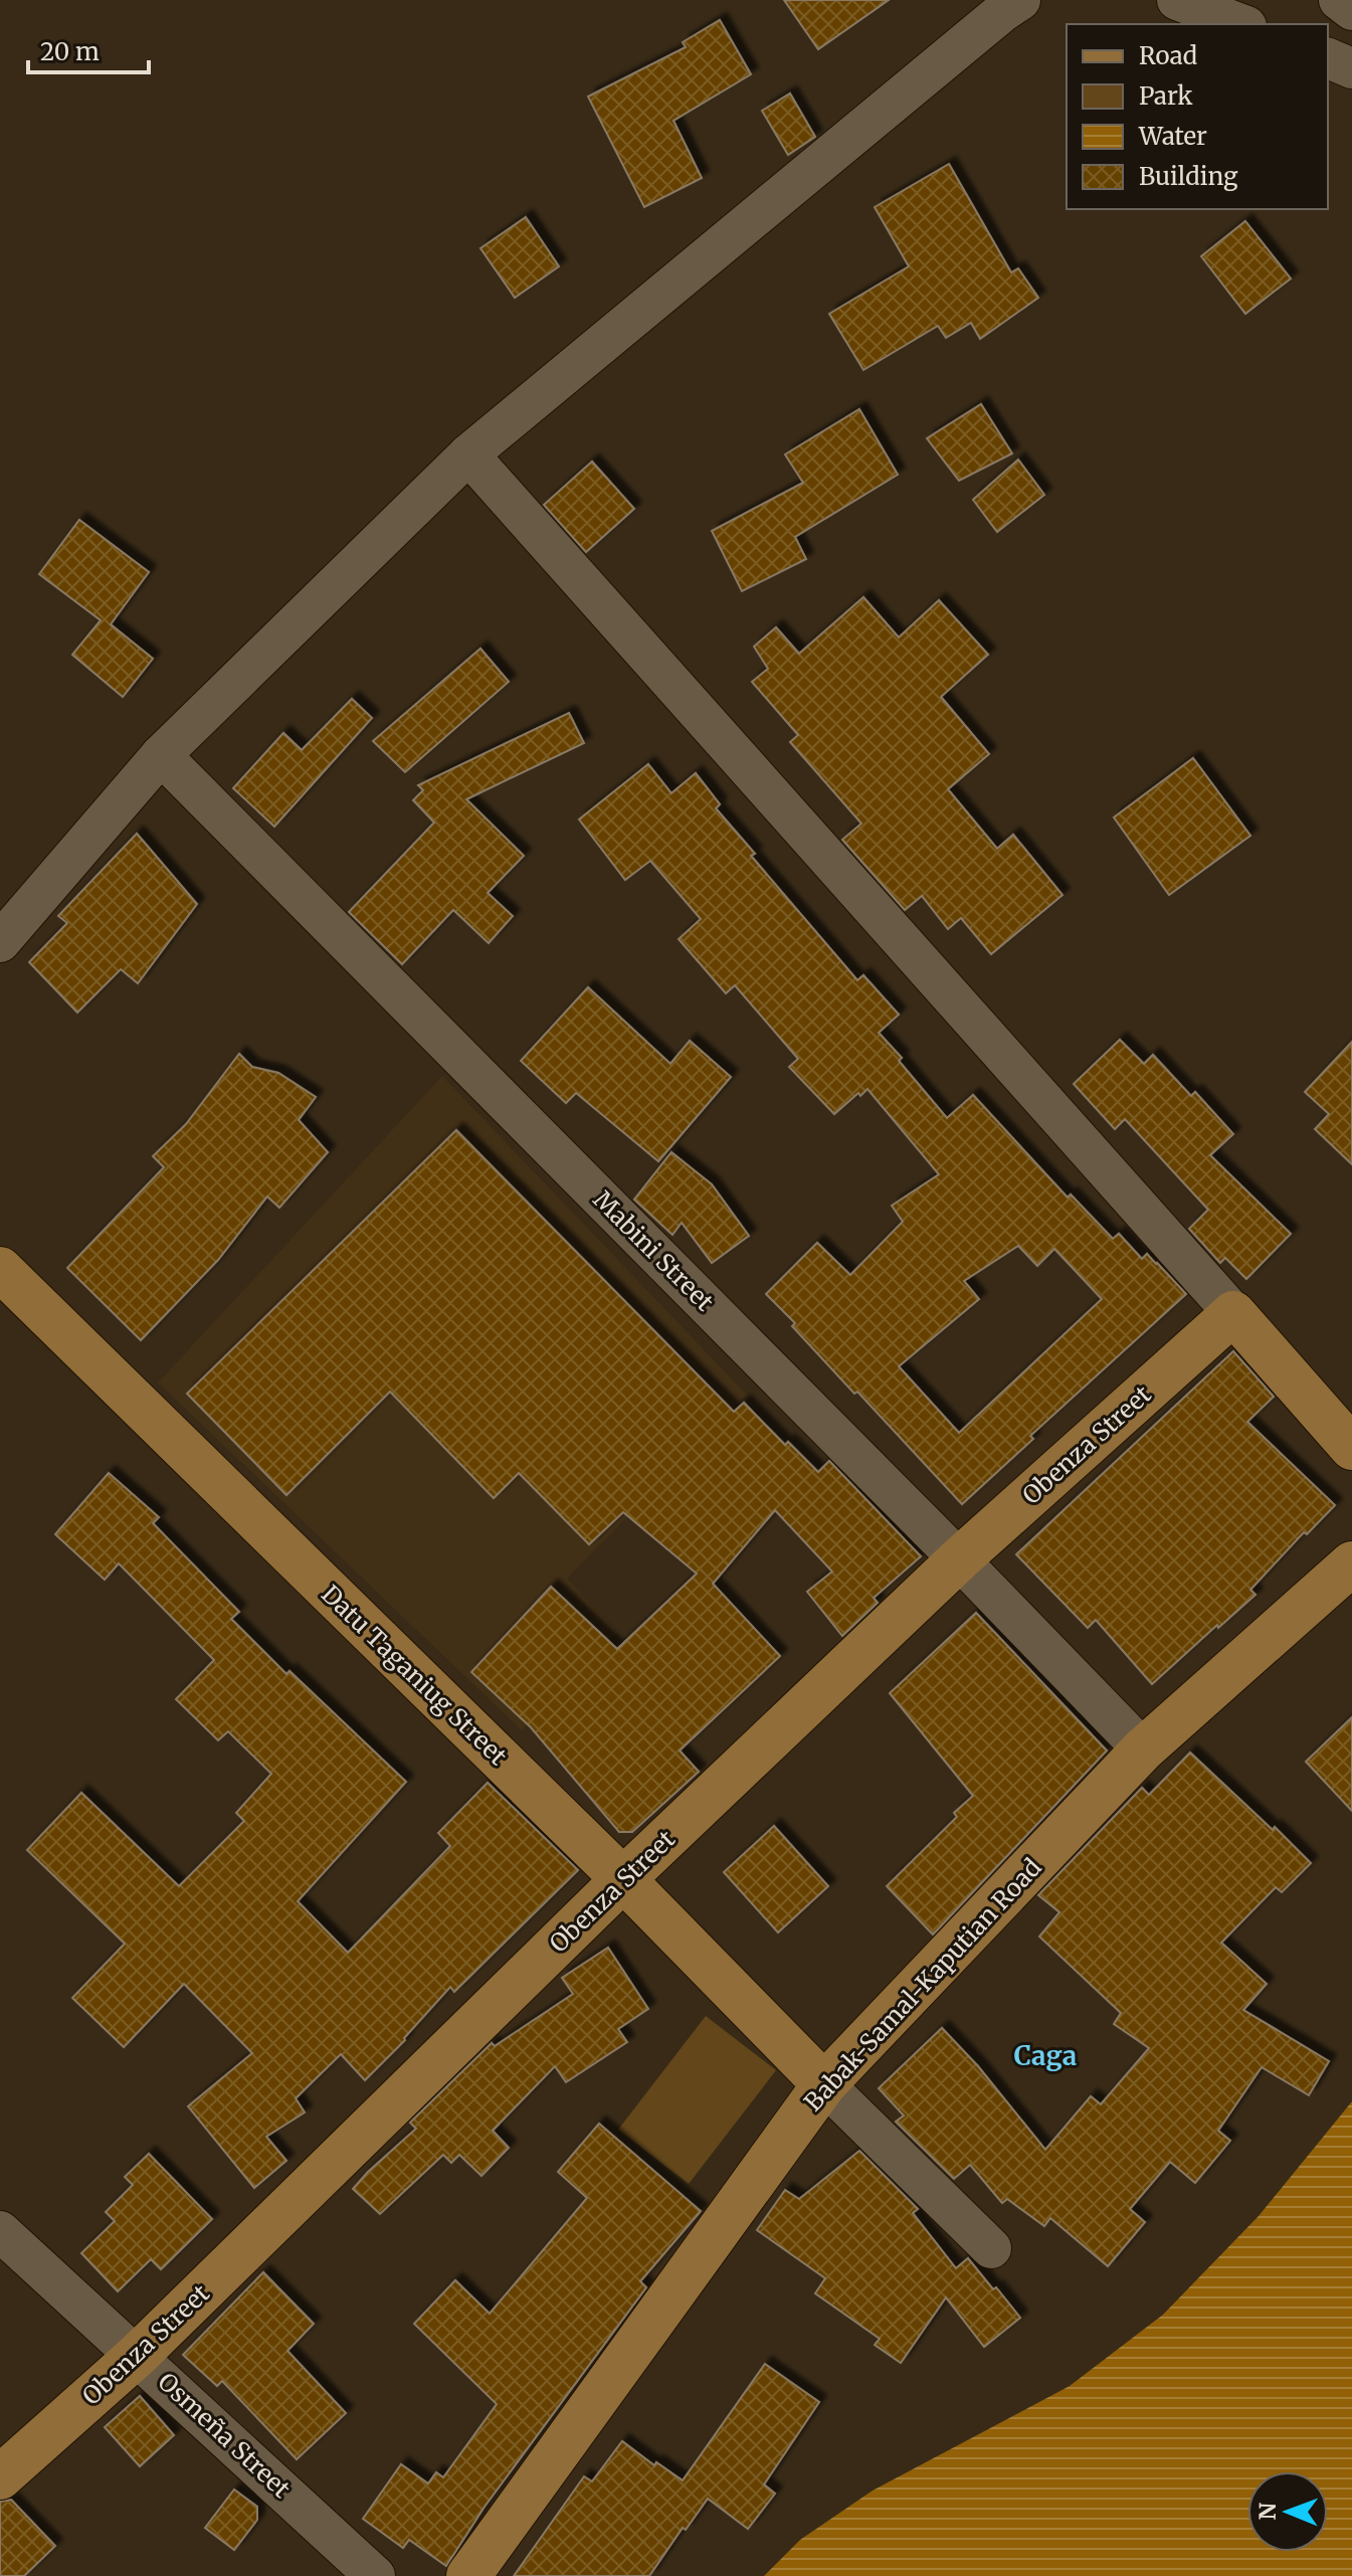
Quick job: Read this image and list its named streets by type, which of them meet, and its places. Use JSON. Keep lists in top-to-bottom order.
{
  "streets": {
    "main road": ["Obenza Street", "Datu Taganiug Street", "Babak-Samal-Kaputian Road"],
    "street": ["Mabini Street", "Osmeña Street"]
  },
  "crossings": [
    ["Mabini Street", "Obenza Street"],
    ["Mabini Street", "Babak-Samal-Kaputian Road"],
    ["Obenza Street", "Datu Taganiug Street"],
    ["Obenza Street", "Osmeña Street"],
    ["Datu Taganiug Street", "Babak-Samal-Kaputian Road"]
  ],
  "districts": ["Caga"],
  "legend": [
    "Road",
    "Park",
    "Water",
    "Building"
  ],
  "scale_bar": "20 m",
  "north": "left"
}
